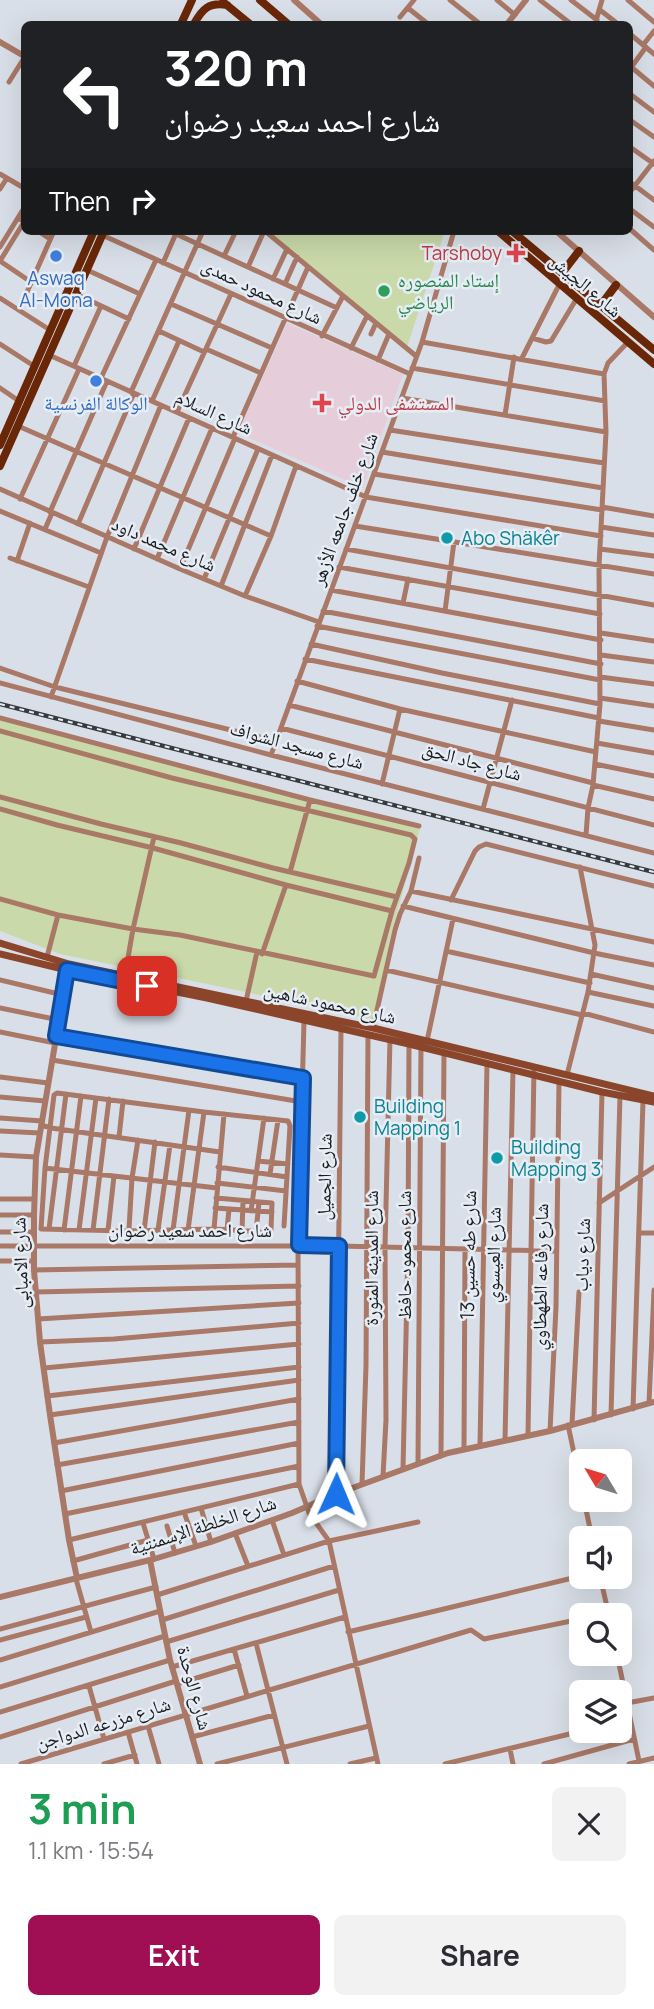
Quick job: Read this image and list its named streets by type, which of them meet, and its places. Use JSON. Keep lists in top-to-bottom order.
{
  "streets": {
    "main road": ["شارع الجيش", "شارع محمود شاهين"],
    "street": [
      "شارع محمود حمدى",
      "شارع السلام",
      "شارع خلف جامعه الأزهر",
      "شارع محمد داود",
      "شارع مسجد الشواف",
      "شارع جاد الحق",
      "شارع الجميل",
      "شارع احمد سعيد رضوان",
      "شارع محمود حافظ",
      "شارع طه حسين 13",
      "شارع العيسوي",
      "شارع دياب",
      "شارع المدينه المنورة",
      "شارع الامبابى",
      "شارع رفاعه الطهطاوي",
      "شارع الخلطة الإسمنتية",
      "شارع الوحدة",
      "شارع مزرعه الدواجن"
    ]
  },
  "crossings": [
    ["شارع محمود حمدى", "شارع خلف جامعه الأزهر"],
    ["شارع السلام", "شارع خلف جامعه الأزهر"],
    ["شارع خلف جامعه الأزهر", "شارع محمد داود"],
    ["شارع خلف جامعه الأزهر", "شارع مسجد الشواف"],
    ["شارع خلف جامعه الأزهر", "شارع جاد الحق"],
    ["شارع محمود شاهين", "شارع الجميل"],
    ["شارع محمود شاهين", "شارع محمود حافظ"],
    ["شارع محمود شاهين", "شارع طه حسين 13"],
    ["شارع محمود شاهين", "شارع العيسوي"],
    ["شارع محمود شاهين", "شارع دياب"],
    ["شارع محمود شاهين", "شارع المدينه المنورة"],
    ["شارع محمود شاهين", "شارع الامبابى"],
    ["شارع محمود شاهين", "شارع رفاعه الطهطاوي"],
    ["شارع الجميل", "شارع احمد سعيد رضوان"],
    ["شارع الجميل", "شارع الخلطة الإسمنتية"],
    ["شارع احمد سعيد رضوان", "شارع محمود حافظ"],
    ["شارع احمد سعيد رضوان", "شارع طه حسين 13"],
    ["شارع احمد سعيد رضوان", "شارع العيسوي"],
    ["شارع احمد سعيد رضوان", "شارع المدينه المنورة"],
    ["شارع احمد سعيد رضوان", "شارع الامبابى"],
    ["شارع احمد سعيد رضوان", "شارع رفاعه الطهطاوي"],
    ["شارع محمود حافظ", "شارع الخلطة الإسمنتية"],
    ["شارع طه حسين 13", "شارع الخلطة الإسمنتية"],
    ["شارع العيسوي", "شارع الخلطة الإسمنتية"],
    ["شارع دياب", "شارع الخلطة الإسمنتية"],
    ["شارع المدينه المنورة", "شارع الخلطة الإسمنتية"],
    ["شارع الامبابى", "شارع الخلطة الإسمنتية"],
    ["شارع رفاعه الطهطاوي", "شارع الخلطة الإسمنتية"],
    ["شارع الخلطة الإسمنتية", "شارع الوحدة"],
    ["شارع الوحدة", "شارع مزرعه الدواجن"]
  ],
  "places": {
    "health": ["Tarshoby", "المستشفى الدولي"],
    "other": [
      "Aswaq Al-Mona",
      "إستاد المنصوره الرياضي",
      "الوكالة الفرنسية",
      "Abo Shäkêr",
      "Building Mapping 1",
      "Building Mapping 3"
    ]
  },
  "north": "top left",
  "page": {
    "turn": ["320 m", "شارع احمد سعيد رضوان"],
    "then": "Then",
    "heading": ["3 min", "1.1 km · 15:54"],
    "buttons": ["Exit", "Share"]
  }
}
